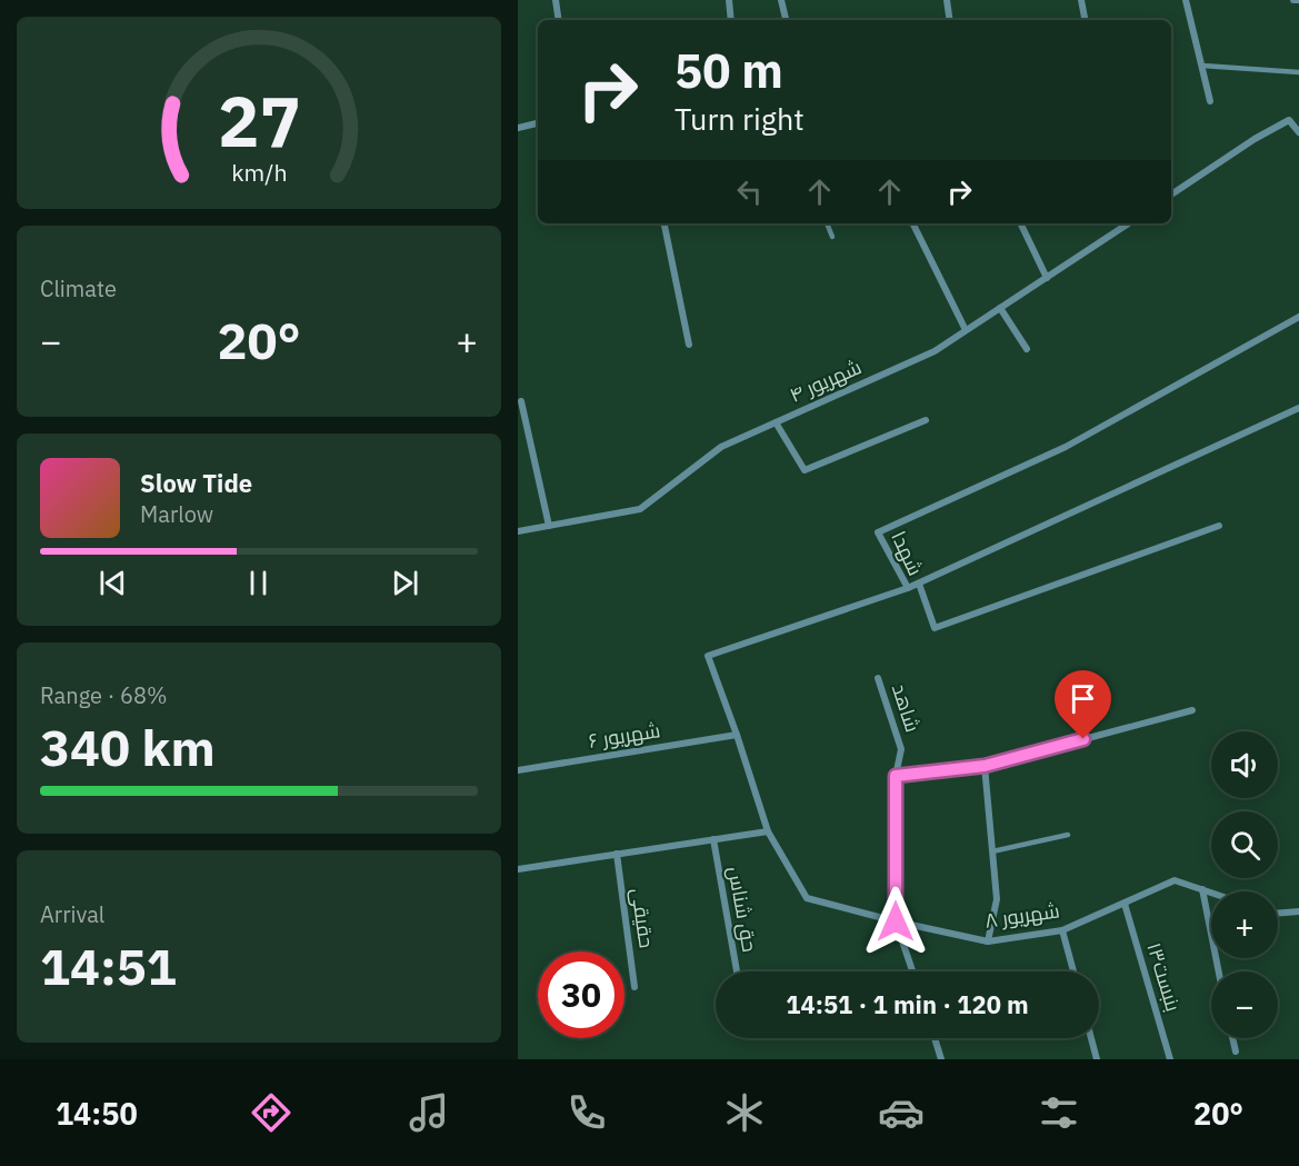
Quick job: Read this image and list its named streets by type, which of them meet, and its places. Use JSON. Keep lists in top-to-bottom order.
{
  "streets": {
    "street": [
      "شهریور ۴",
      "شهدا",
      "شاهد",
      "شهریور ۶",
      "حق شناس",
      "شهریور ۸",
      "حقیقی",
      "بنبست۱۳"
    ]
  },
  "crossings": [
    ["شهدا", "شهریور ۶"],
    ["شهدا", "شهریور ۸"],
    ["شاهد", "شهریور ۸"],
    ["شهریور ۸", "بنبست۱۳"]
  ],
  "page": {
    "turn": ["50 m", "Turn right"],
    "tile": [
      "Climate",
      ["Range · 68%", "340 km"],
      ["Arrival", "14:51"]
    ],
    "heat": ["−", "20°", "+"],
    "song": ["Slow Tide", "Marlow"],
    "map_buttons": ["+", "−"],
    "limit": "30",
    "trip": "14:51 · 1 min · 120 m",
    "tabs": ["14:50", "20°"],
    "gauge": ["27", "km/h"]
  }
}
